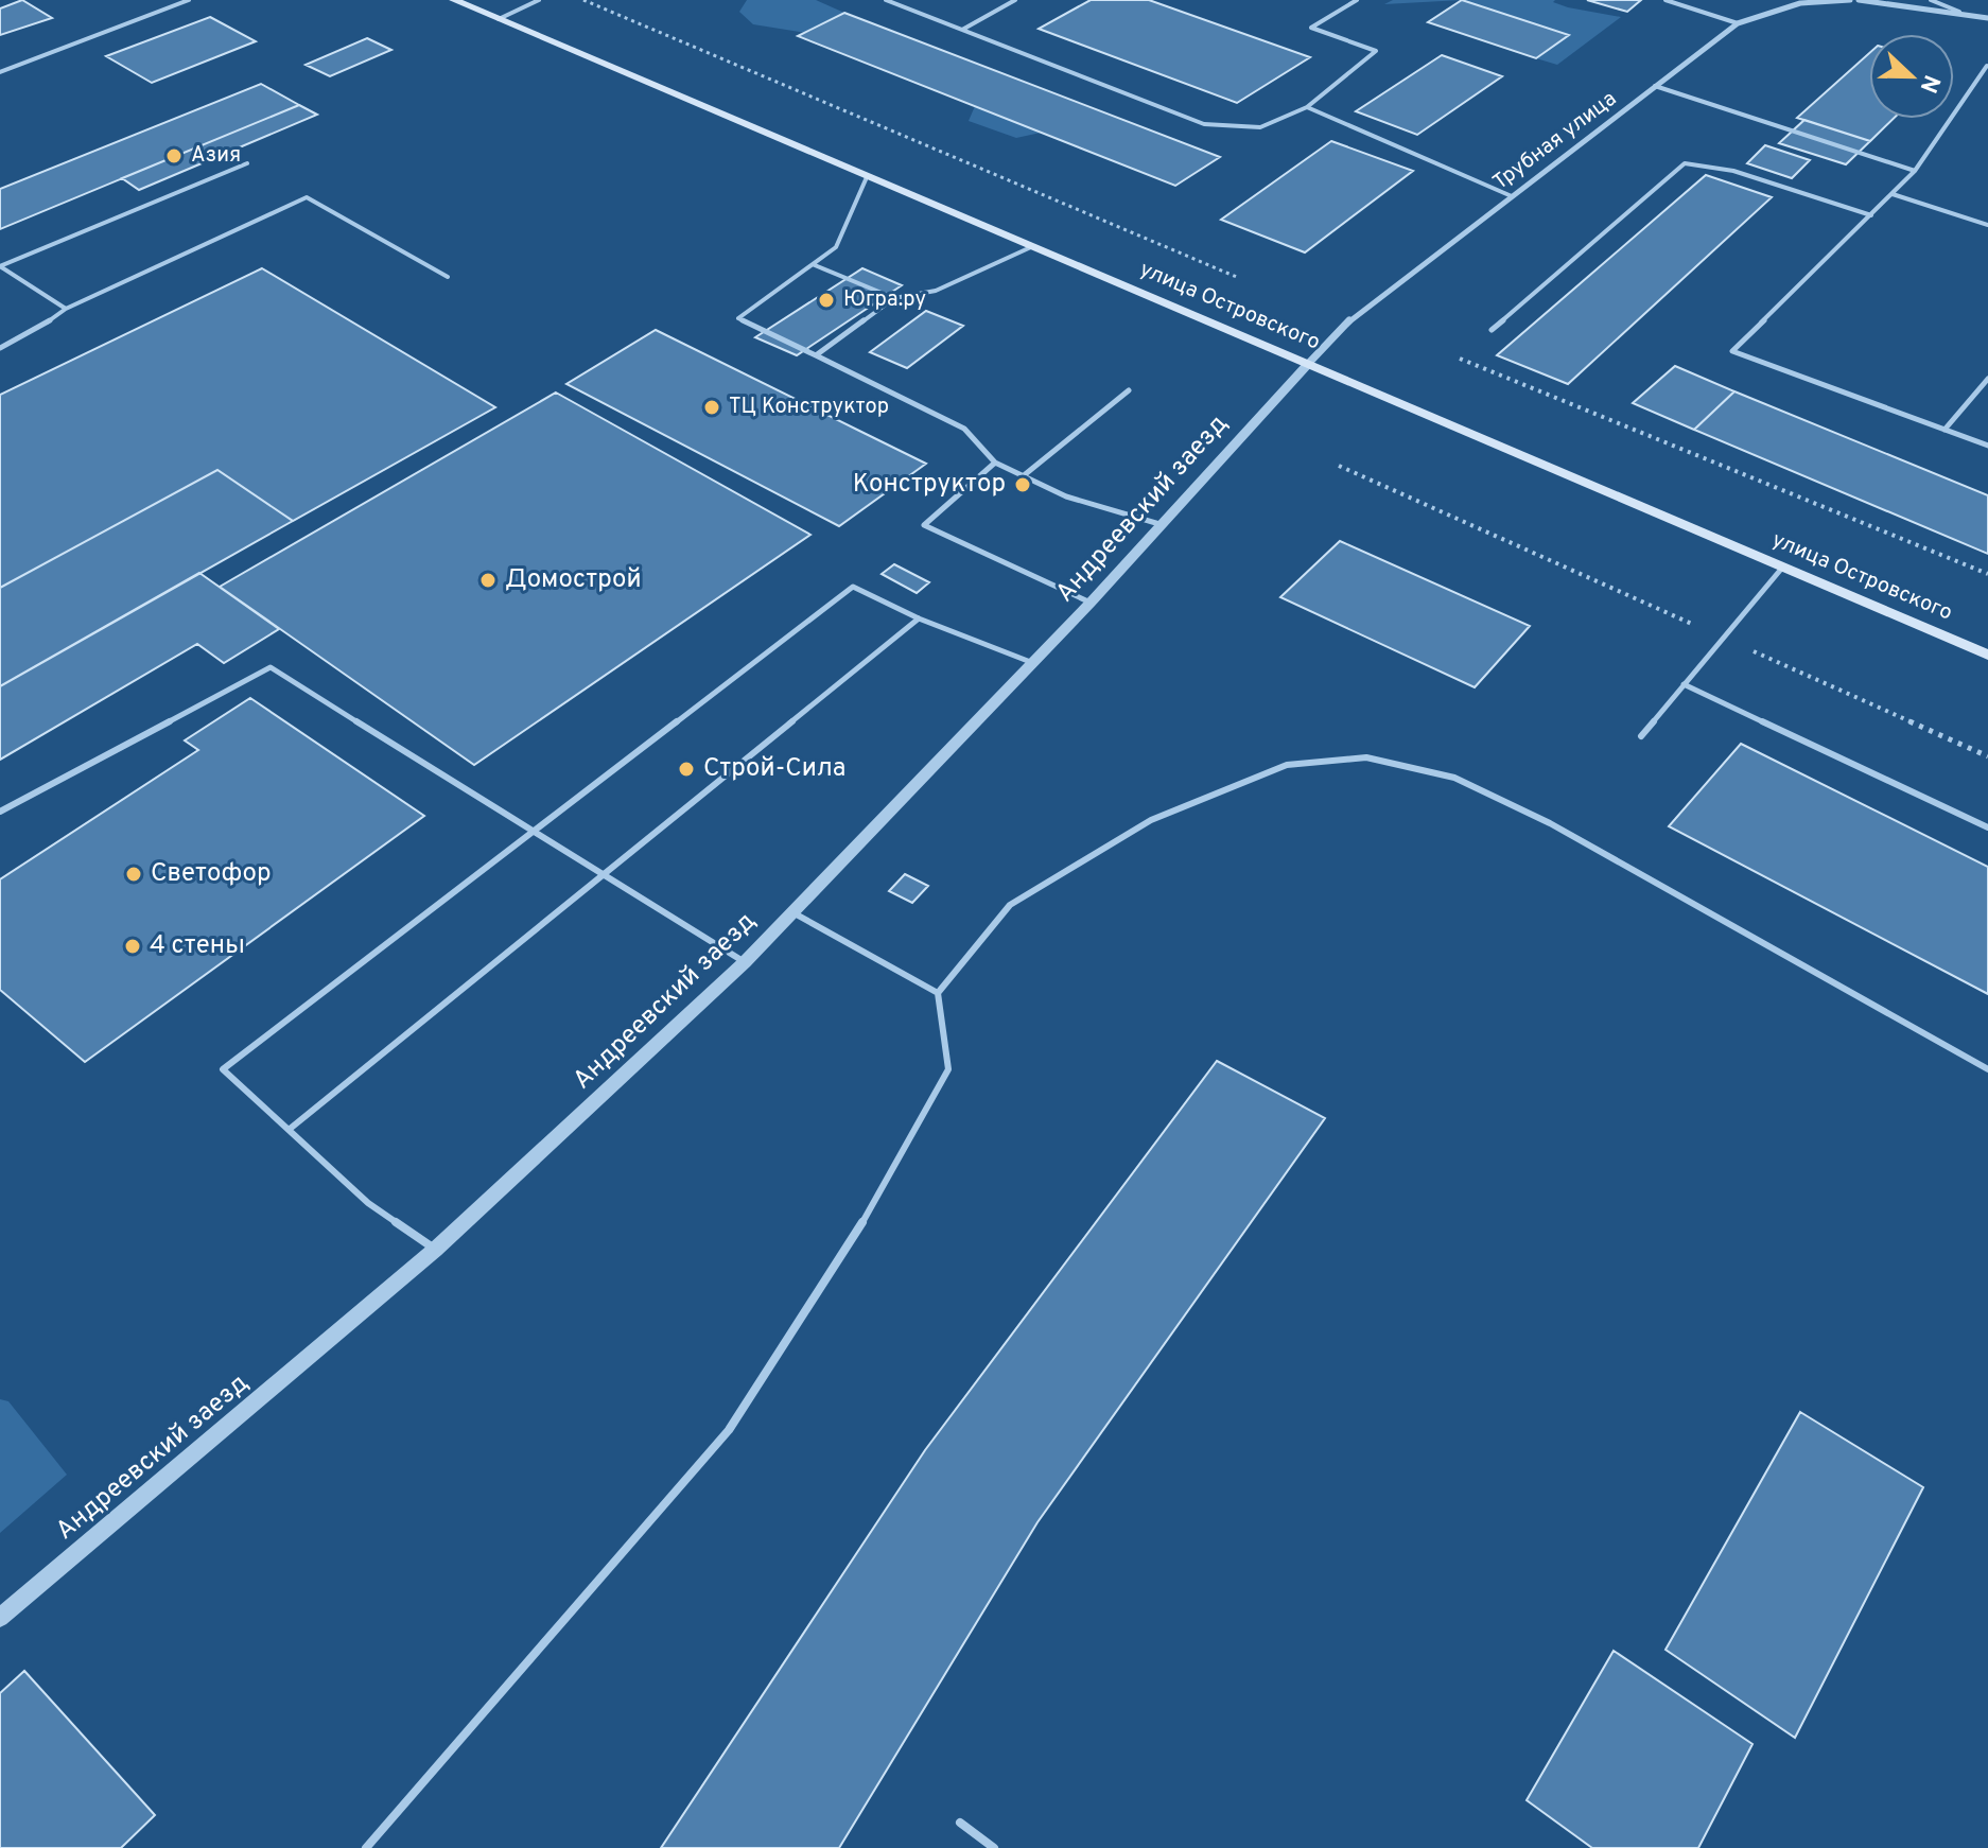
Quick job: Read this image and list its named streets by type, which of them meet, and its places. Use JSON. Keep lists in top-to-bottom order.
{
  "streets": {
    "main road": ["улица Островского"],
    "street": ["Трубная улица", "Андреевский заезд"]
  },
  "crossings": [
    ["Трубная улица", "улица Островского"],
    ["Трубная улица", "Андреевский заезд"],
    ["улица Островского", "Андреевский заезд"]
  ],
  "places": [
    "Азия",
    "Югра.ру",
    "ТЦ Конструктор",
    "Конструктор",
    "Домострой",
    "Строй-Сила",
    "Светофор",
    "4 стены"
  ],
  "north": "right"
}
